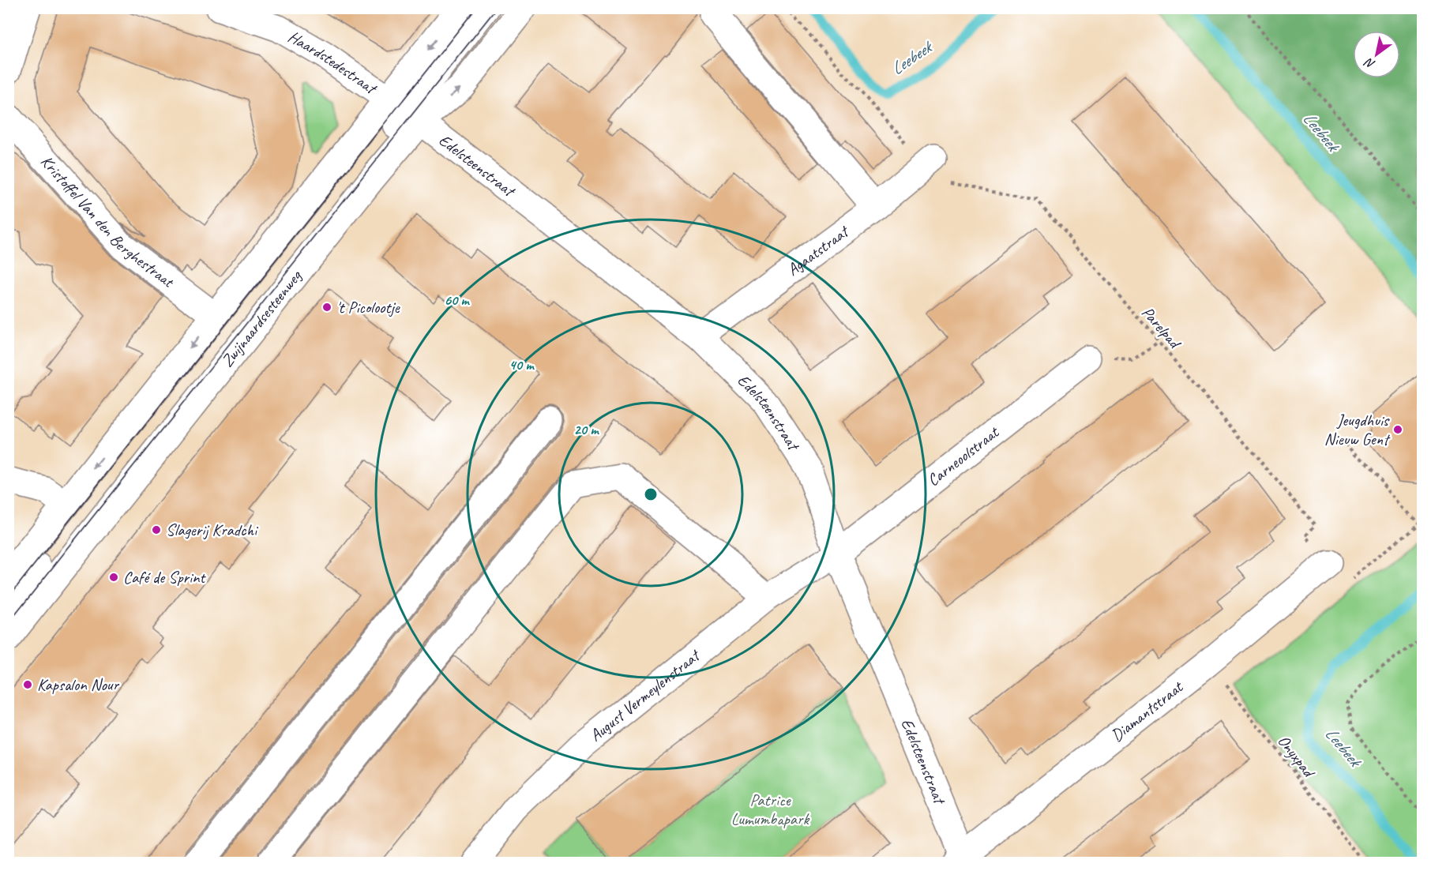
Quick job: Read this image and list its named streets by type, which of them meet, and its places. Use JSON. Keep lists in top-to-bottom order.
{
  "streets": {
    "street": [
      "Haardstedestraat",
      "Edelsteenstraat",
      "Kristoffel Van den Berghestraat",
      "Agaatstraat",
      "Zwijnaardsesteenweg",
      "Carneoolstraat",
      "August Vermeylenstraat",
      "Diamantstraat"
    ],
    "path": ["Parelpad", "Onyxpad"]
  },
  "crossings": [
    ["Haardstedestraat", "Edelsteenstraat"],
    ["Haardstedestraat", "Zwijnaardsesteenweg"],
    ["Edelsteenstraat", "Agaatstraat"],
    ["Edelsteenstraat", "Zwijnaardsesteenweg"],
    ["Edelsteenstraat", "Carneoolstraat"],
    ["Edelsteenstraat", "August Vermeylenstraat"],
    ["Edelsteenstraat", "Diamantstraat"],
    ["Kristoffel Van den Berghestraat", "Zwijnaardsesteenweg"],
    ["Agaatstraat", "Parelpad"],
    ["Parelpad", "Diamantstraat"],
    ["Carneoolstraat", "August Vermeylenstraat"],
    ["Diamantstraat", "Onyxpad"]
  ],
  "water": ["Leebeek"],
  "parks": ["Patrice Lumumbapark"],
  "places": [
    "'t Picolootje",
    "Jeugdhuis Nieuw Gent",
    "Slagerij Kradchi",
    "Café de Sprint",
    "Kapsalon Nour"
  ],
  "north": "bottom left",
  "rings": ["60 m", "40 m", "20 m"]
}
